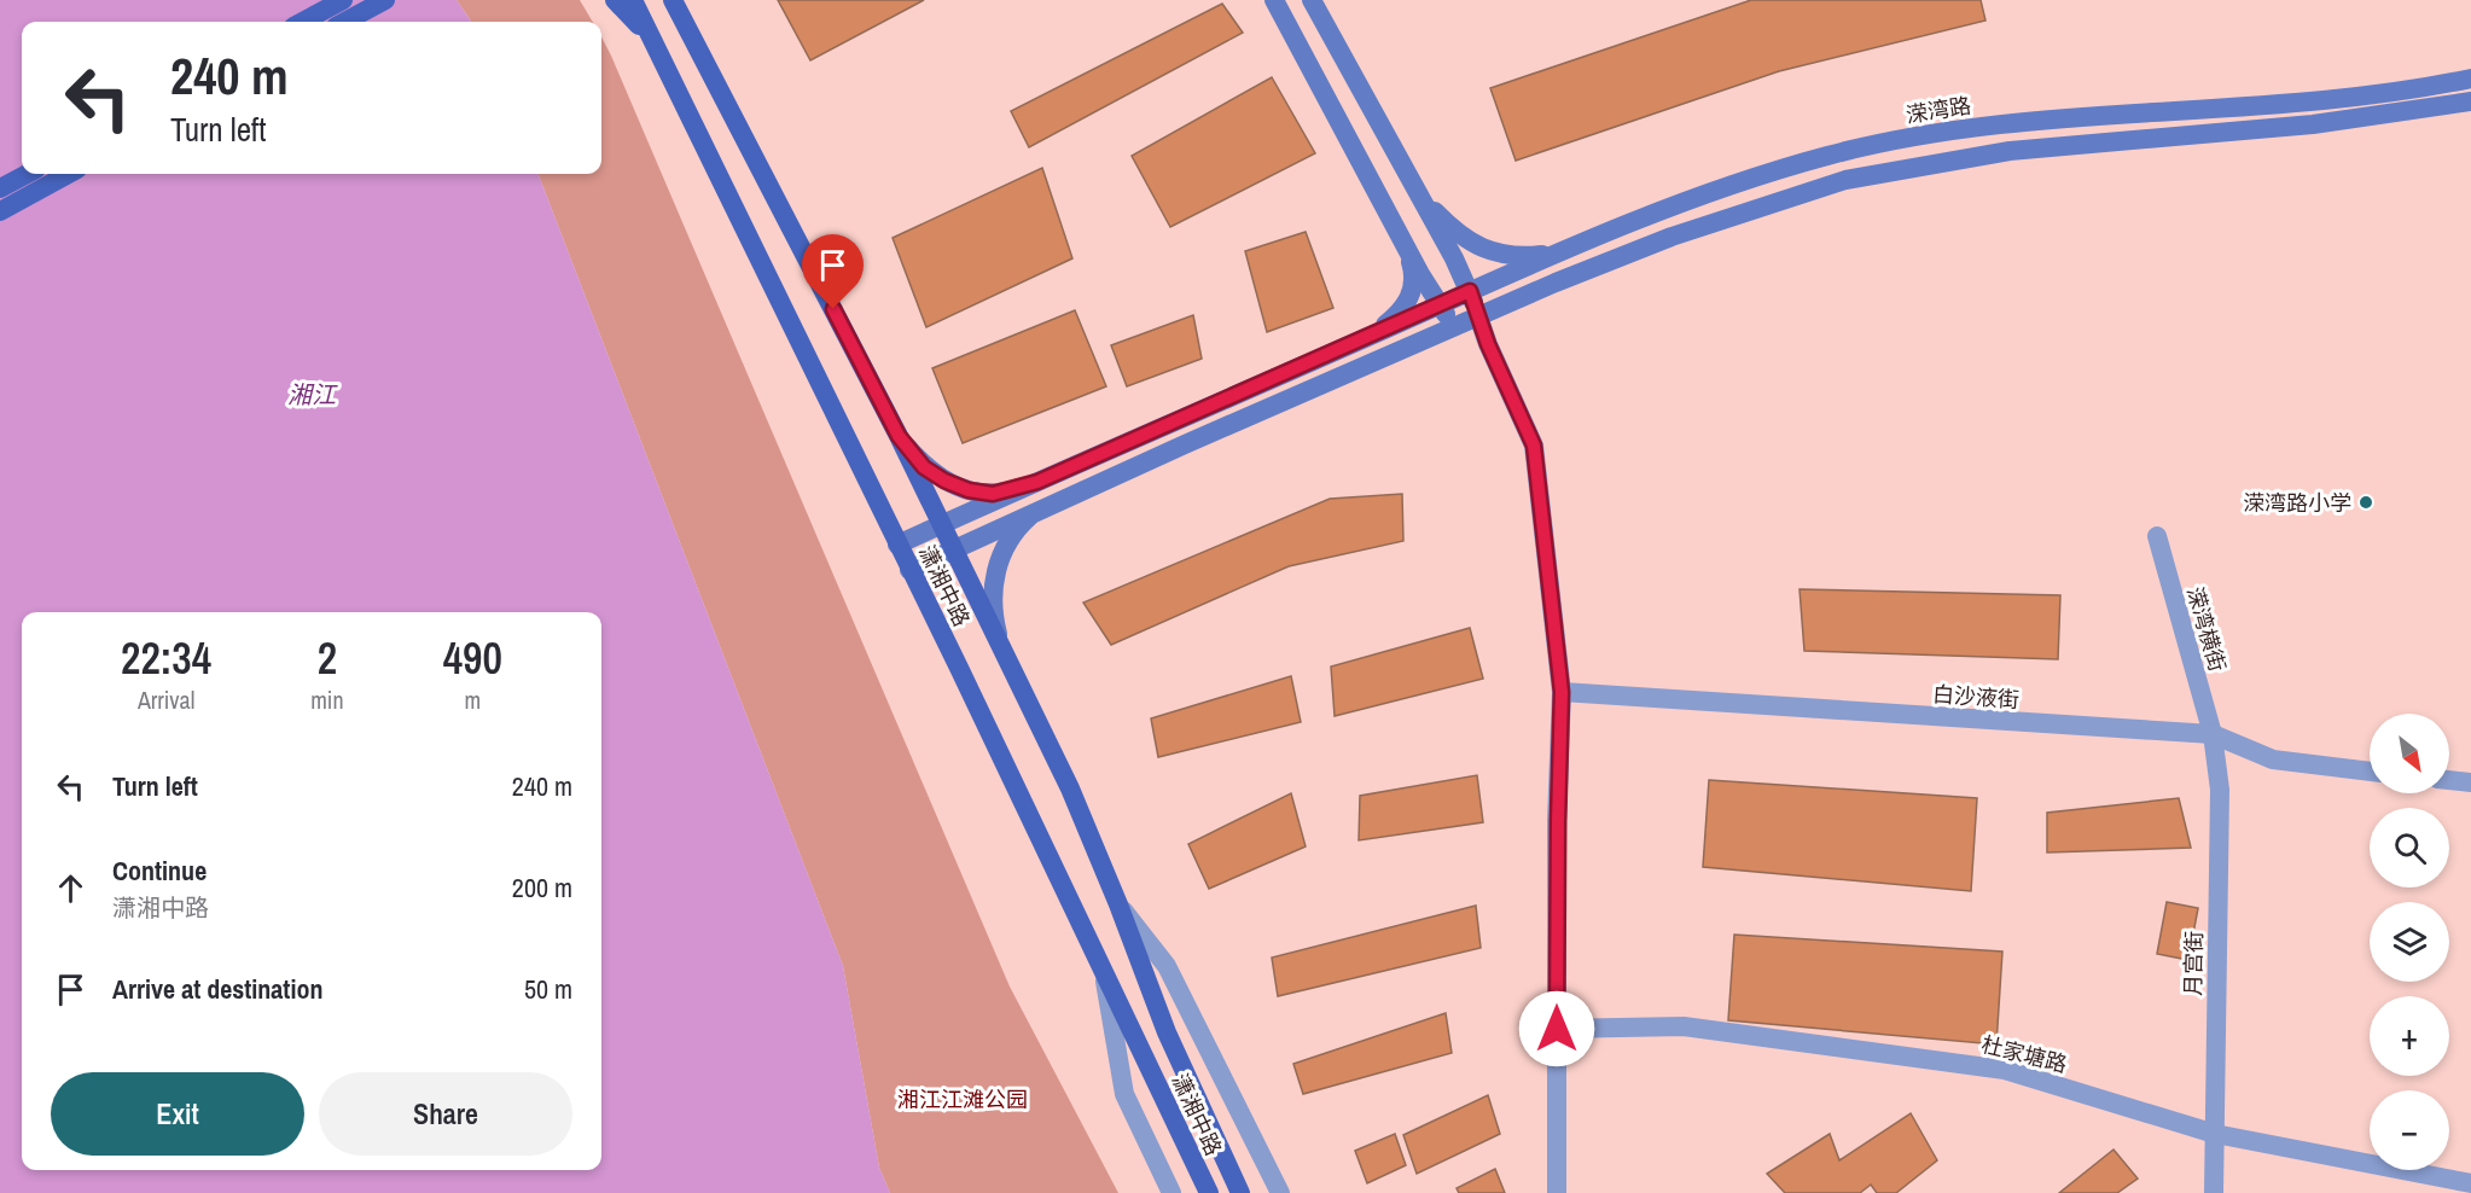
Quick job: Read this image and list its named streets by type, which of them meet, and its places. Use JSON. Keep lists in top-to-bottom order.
{
  "streets": {
    "main road": ["溁湾路", "潇湘中路"],
    "street": [
      "溁湾横街",
      "白沙液街",
      "月宫街",
      "杜家塘路"
    ]
  },
  "crossings": [
    ["溁湾横街", "白沙液街"],
    ["溁湾横街", "月宫街"],
    ["白沙液街", "月宫街"],
    ["月宫街", "杜家塘路"]
  ],
  "water": ["湘江"],
  "parks": ["湘江江滩公园"],
  "places": ["溁湾路小学"],
  "north": "bottom right",
  "page": {
    "turn": ["240 m", "Turn left"],
    "eta": [
      "22:34",
      "Arrival",
      "2",
      "min",
      "490",
      "m"
    ],
    "map_buttons": ["+", "−"],
    "list": [
      {
        "name": "Turn left",
        "value": "240 m"
      },
      {
        "name": "Continue",
        "note": "潇湘中路",
        "value": "200 m"
      },
      {
        "name": "Arrive at destination",
        "value": "50 m"
      }
    ],
    "buttons": ["Exit", "Share"]
  }
}
